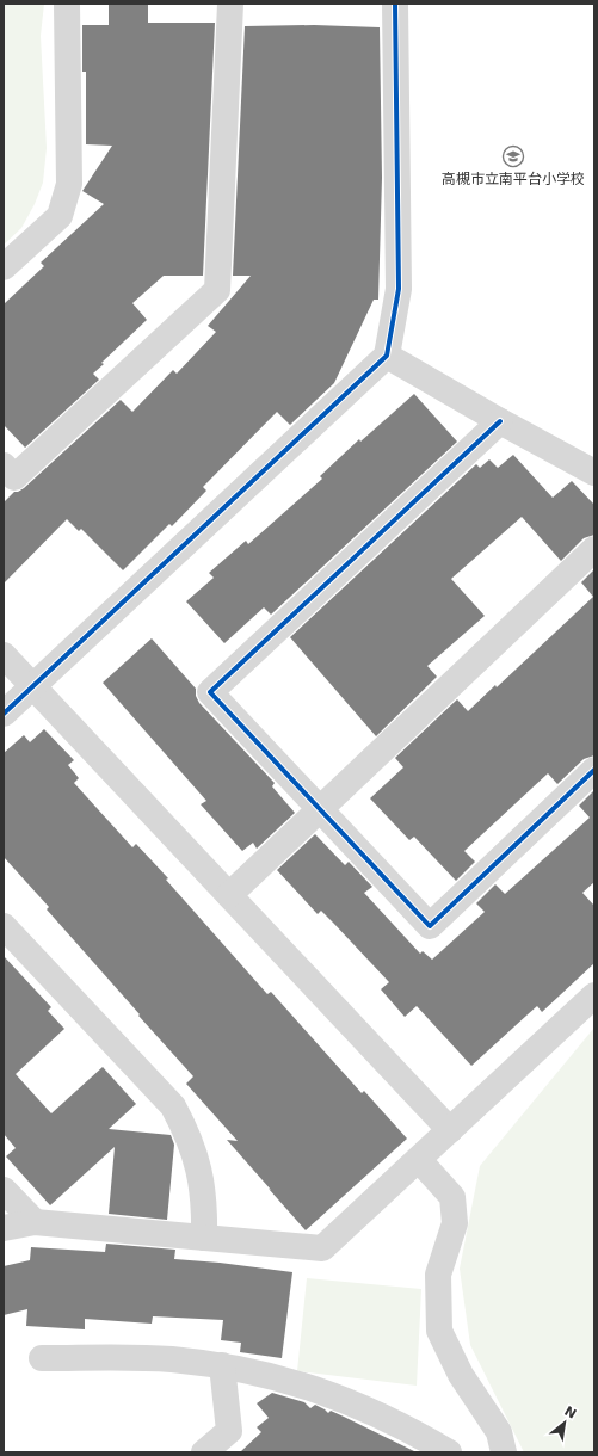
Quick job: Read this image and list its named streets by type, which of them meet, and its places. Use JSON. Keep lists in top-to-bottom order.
{
  "places": {
    "school or university": ["高槻市立南平台小学校"]
  },
  "north": "top right"
}
